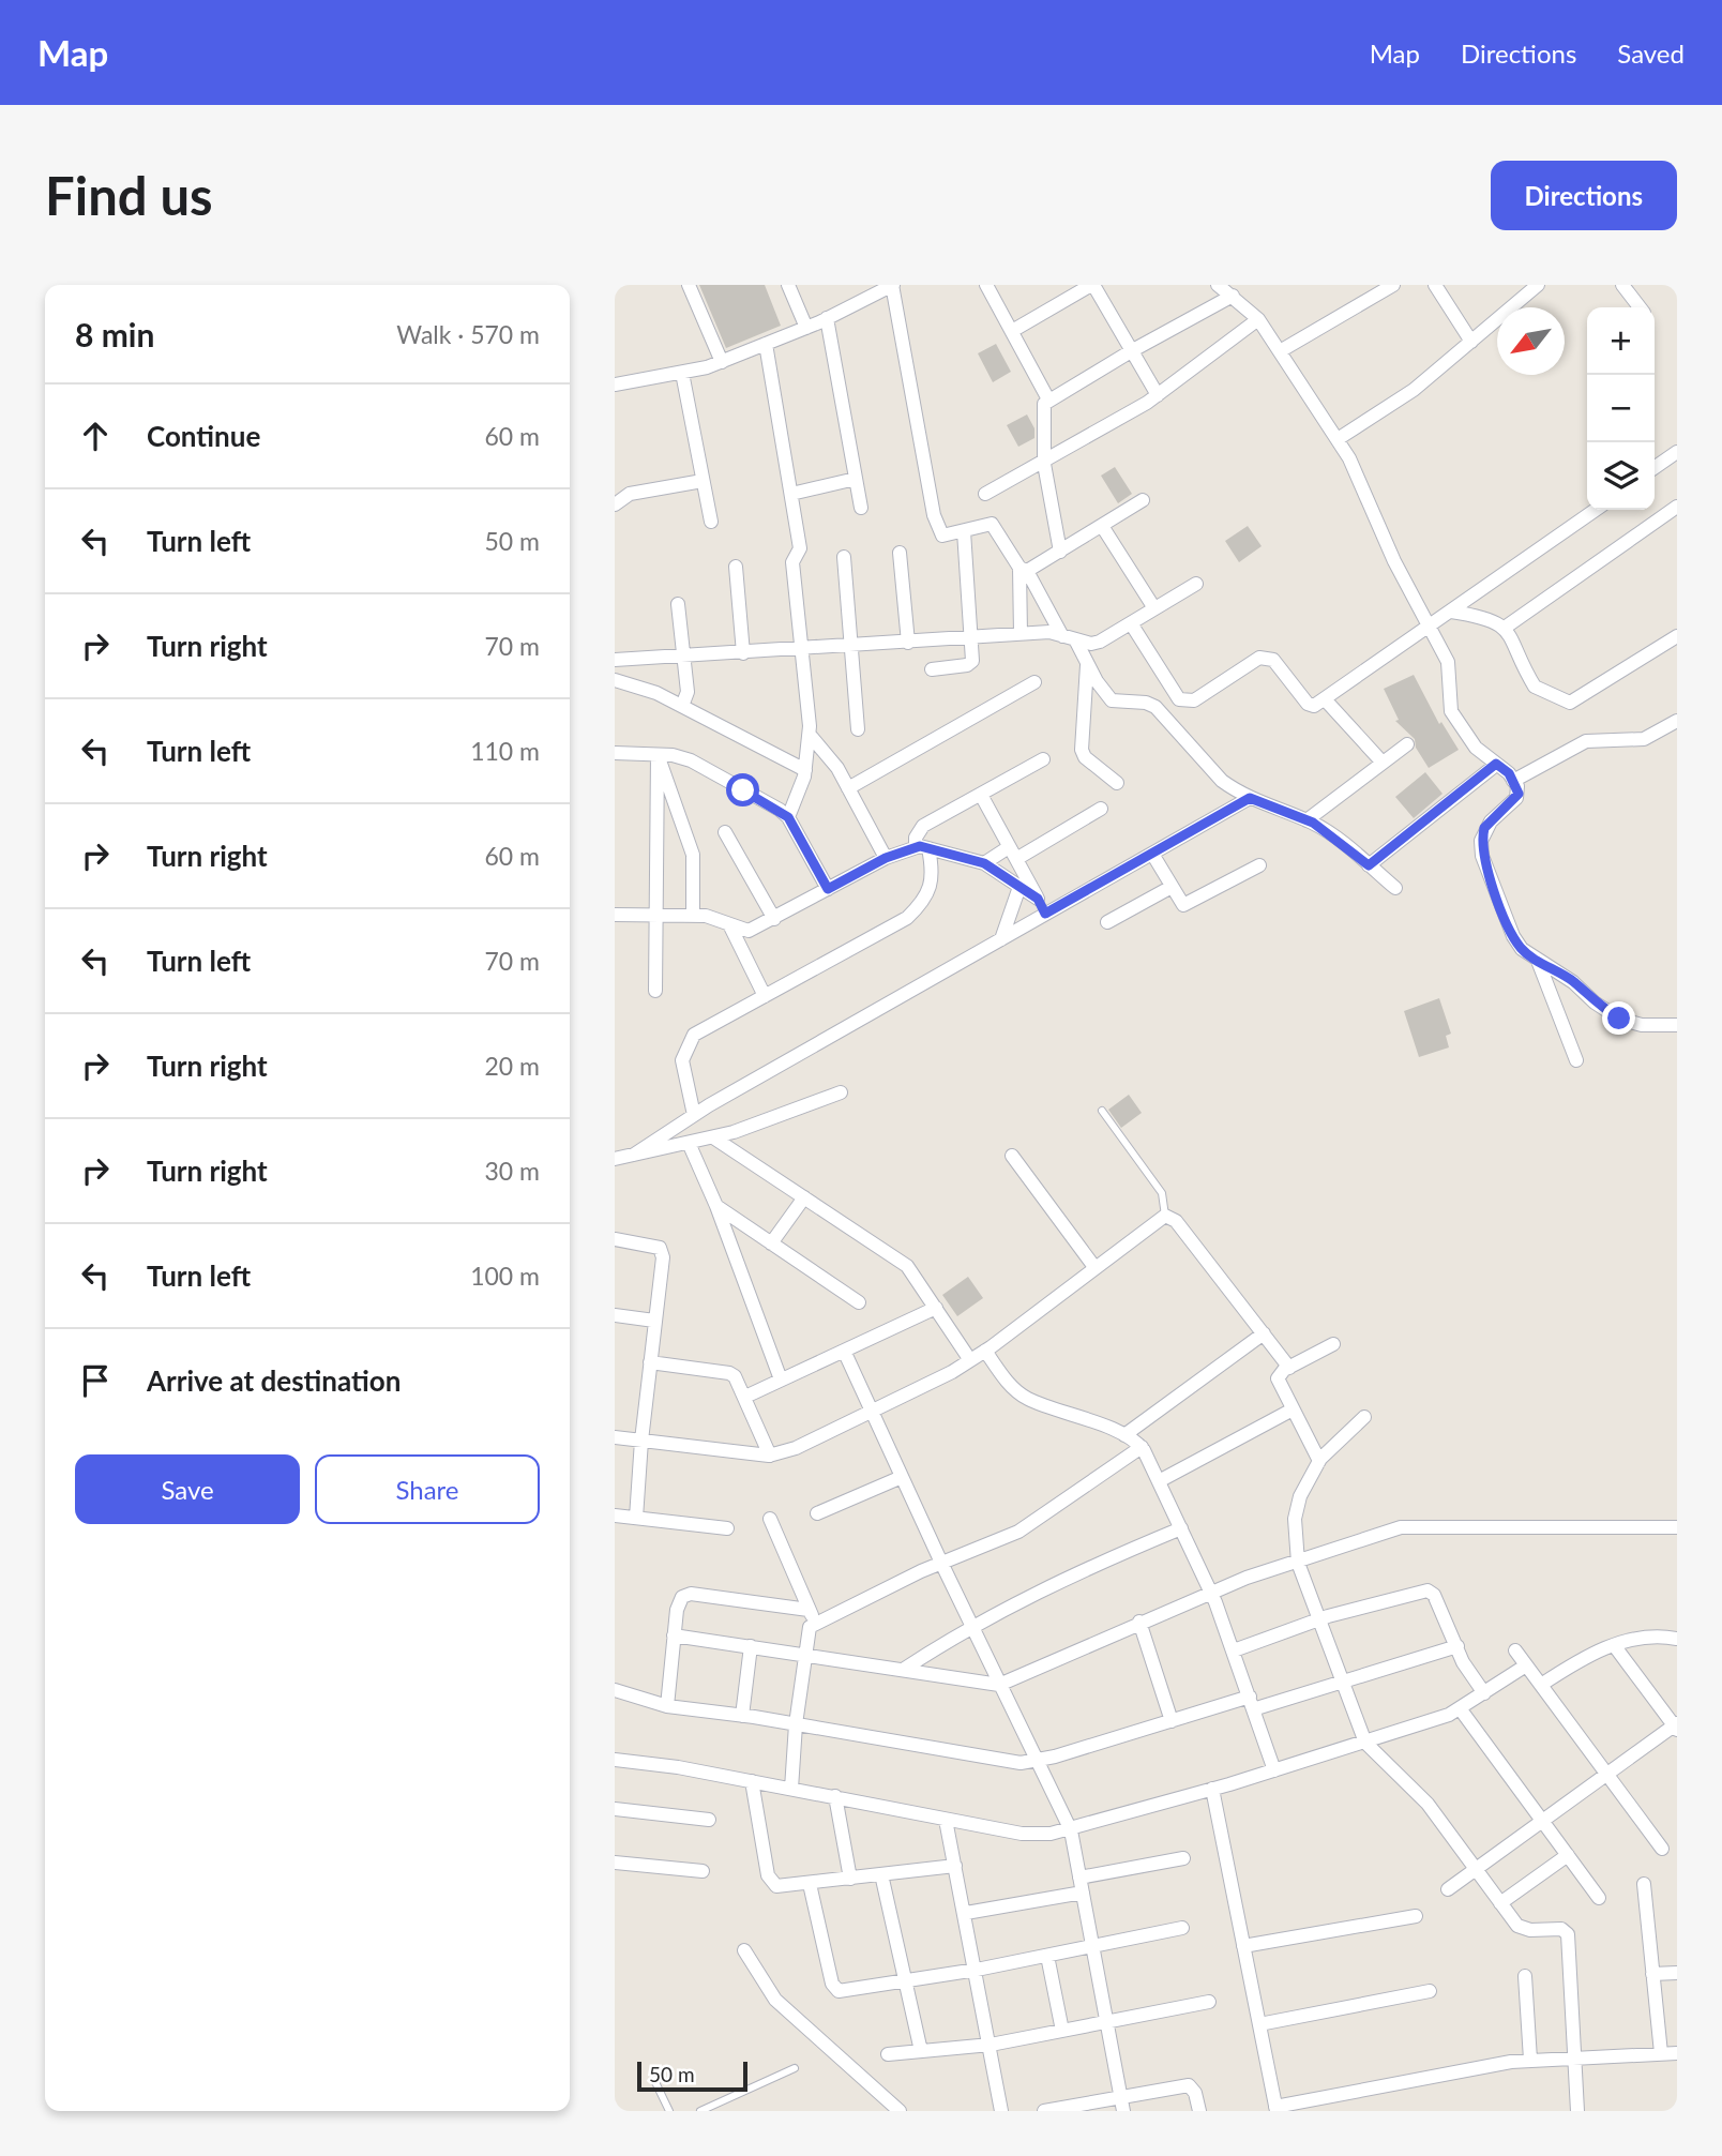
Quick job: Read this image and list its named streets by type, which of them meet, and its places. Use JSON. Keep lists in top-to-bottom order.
{
  "scale_bar": "50 m",
  "north": "bottom left",
  "page": {
    "header": "Map",
    "nav": ["Map", "Directions", "Saved"],
    "buttons": [
      "Directions",
      ["Save", "Share"]
    ],
    "title": "Find us",
    "heading": ["8 min", "Walk · 570 m"],
    "map_buttons": ["+", "−"],
    "list": [
      ["Continue", "60 m"],
      ["Turn left", "50 m"],
      ["Turn right", "70 m"],
      ["Turn left", "110 m"],
      ["Turn right", "60 m"],
      ["Turn left", "70 m"],
      ["Turn right", "20 m"],
      ["Turn right", "30 m"],
      ["Turn left", "100 m"],
      "Arrive at destination"
    ],
    "scale": "50 m"
  }
}
